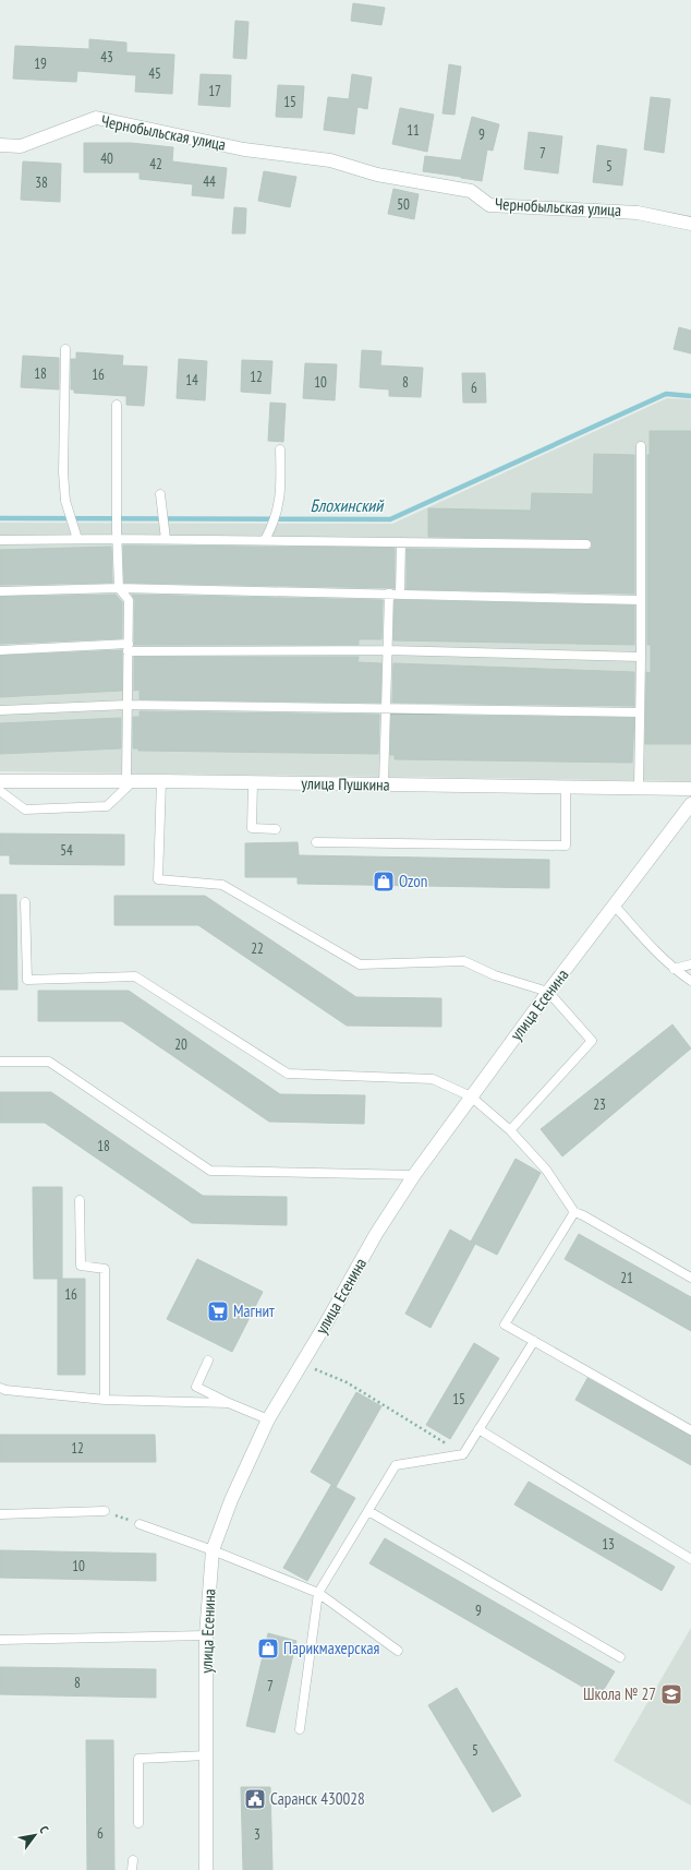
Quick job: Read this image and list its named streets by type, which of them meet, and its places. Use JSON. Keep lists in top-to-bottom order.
{
  "streets": {
    "street": ["Чернобыльская улица", "улица Пушкина", "улица Есенина"]
  },
  "water": ["Блохинский"],
  "places": {
    "shop": ["Ozon", "Парикмахерская"],
    "supermarket": ["Магнит"],
    "school or university": ["Школа № 27"],
    "public building": ["Саранск 430028"]
  },
  "house_numbers": [
    "43",
    "19",
    "45",
    "17",
    "15",
    "11",
    "9",
    "7",
    "40",
    "42",
    "5",
    "44",
    "38",
    "50",
    "18",
    "16",
    "12",
    "14",
    "10",
    "8",
    "6",
    "54",
    "22",
    "20",
    "23",
    "18",
    "21",
    "16",
    "15",
    "12",
    "13",
    "10",
    "9",
    "8",
    "7",
    "5",
    "6",
    "3"
  ],
  "north": "top right"
}
